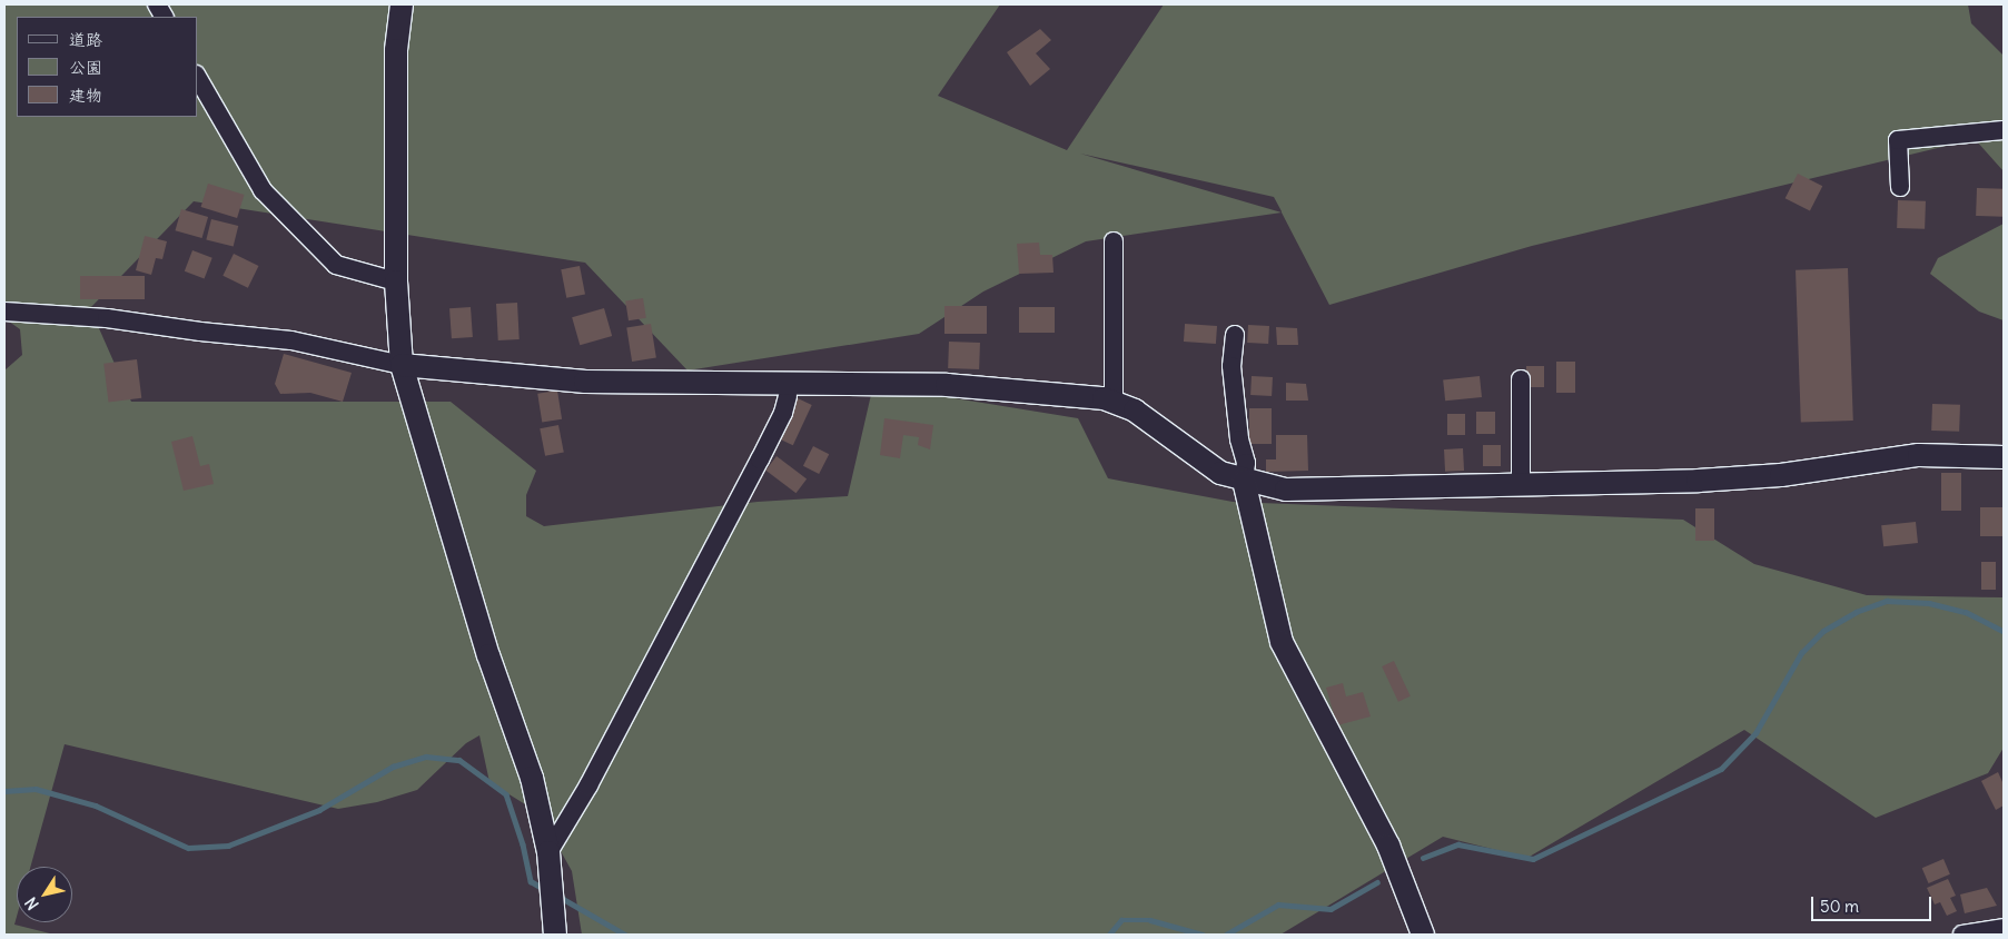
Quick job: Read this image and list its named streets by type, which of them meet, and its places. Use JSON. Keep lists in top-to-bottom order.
{
  "legend": ["道路", "公園", "建物"],
  "scale_bar": "50 m",
  "north": "bottom left"
}
